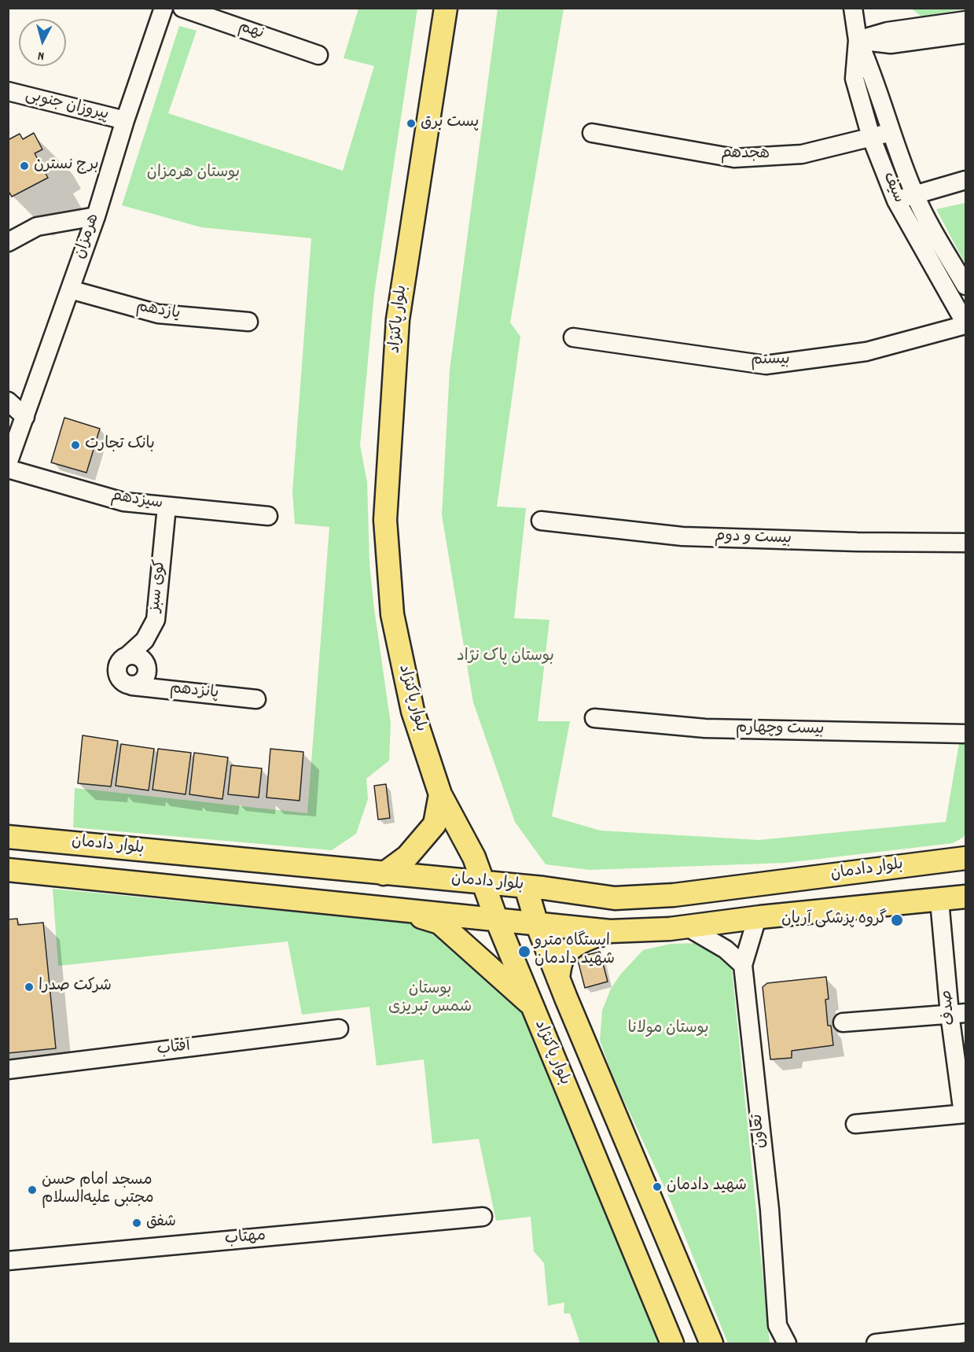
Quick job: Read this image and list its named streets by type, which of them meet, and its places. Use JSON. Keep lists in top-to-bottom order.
{
  "streets": {
    "main road": ["بلوار پاکنژاد", "بلوار دادمان"],
    "street": [
      "نهم",
      "پیروزان جنوبی",
      "هجدهم",
      "سیف",
      "هرمزان",
      "یازدهم",
      "بیستم",
      "سیزدهم",
      "بیست و دوم",
      "کوی سبز",
      "پانزدهم",
      "بیست وچهارم",
      "صدف",
      "آفتاب",
      "تعاون",
      "مهتاب"
    ]
  },
  "crossings": [
    ["پیروزان جنوبی", "هرمزان"],
    ["هجدهم", "سیف"],
    ["سیف", "بیستم"],
    ["هرمزان", "یازدهم"],
    ["بلوار پاکنژاد", "بلوار دادمان"],
    ["سیزدهم", "کوی سبز"],
    ["کوی سبز", "پانزدهم"]
  ],
  "parks": [
    "بوستان هرمزان",
    "بوستان پاک نژاد",
    "بوستان شمس تبریزی",
    "بوستان مولانا"
  ],
  "places": [
    "پست برق",
    "برج نسترن",
    "بانک تجارت",
    "گروه پزشکی آریان",
    "ایستگاه مترو شهید دادمان",
    "شرکت صدرا",
    "شهید دادمان",
    "مسجد امام حسن مجتبی علیه‌السلام",
    "شفق"
  ],
  "north": "bottom"
}
